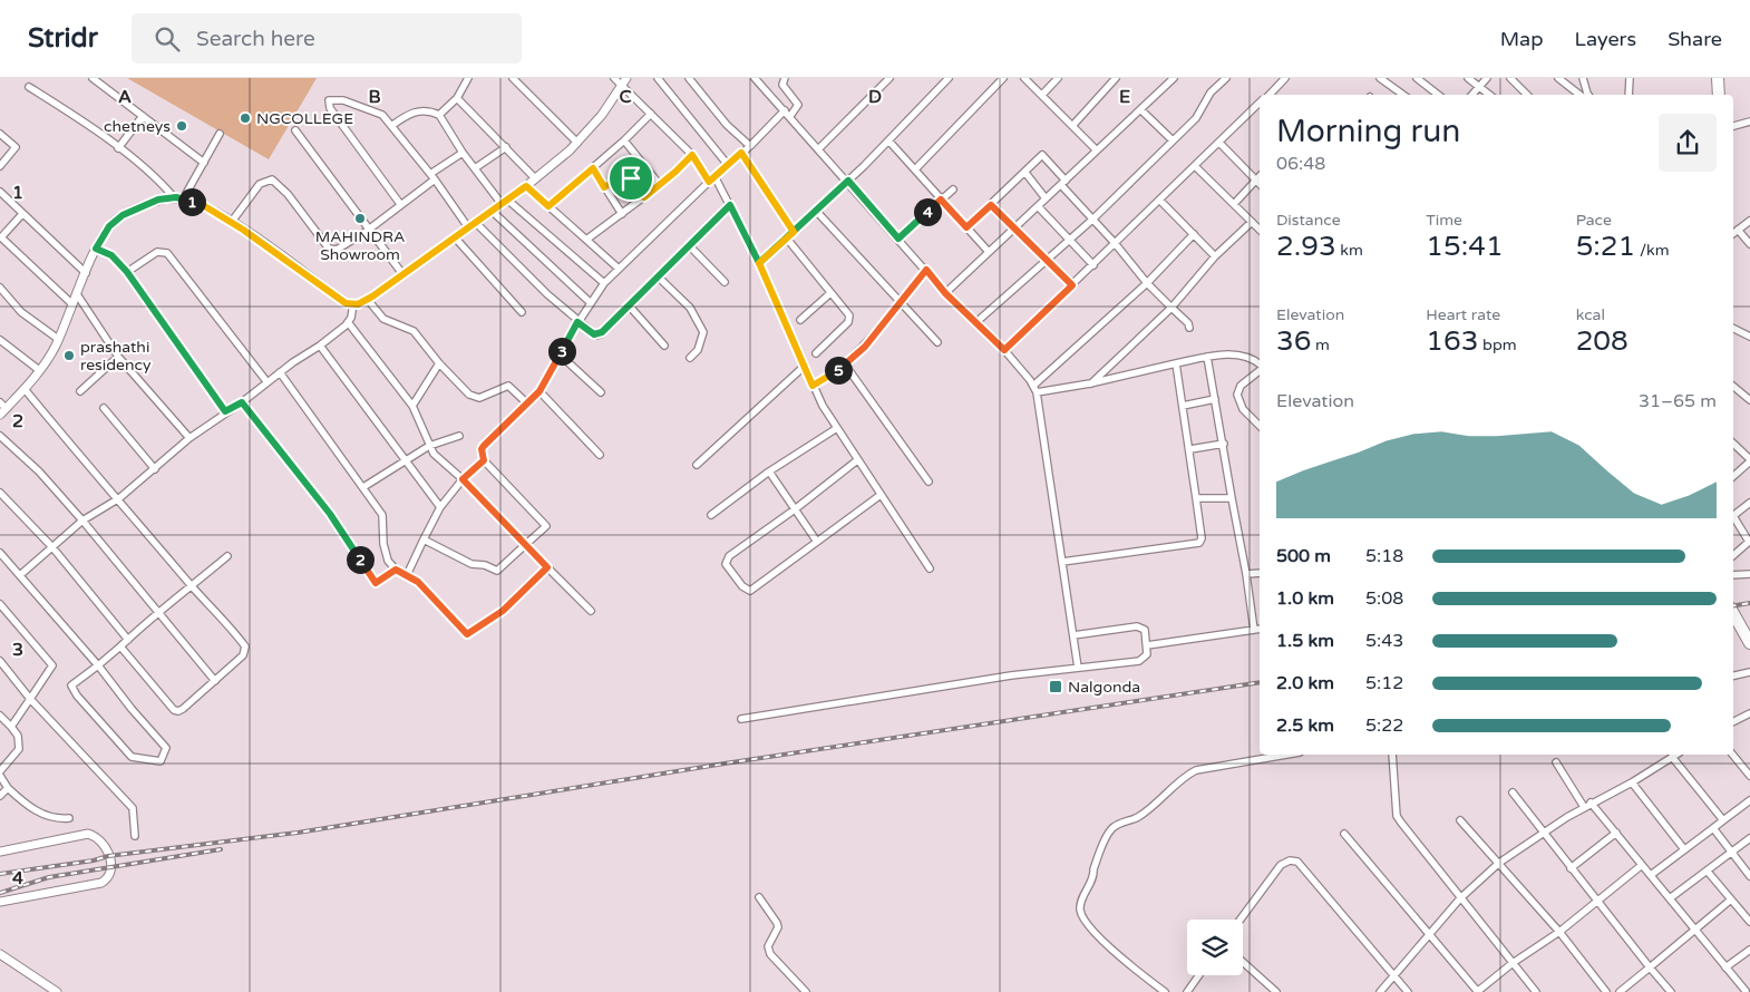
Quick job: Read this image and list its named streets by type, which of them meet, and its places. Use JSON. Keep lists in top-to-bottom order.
{
  "places": {
    "other": [
      "NGCOLLEGE",
      "chetneys",
      "MAHINDRA Showroom",
      "prashathi residency"
    ],
    "transit": ["Nalgonda"]
  },
  "page": {
    "header": "Stridr",
    "search": "Search here",
    "nav": ["Map", "Layers", "Share"],
    "heading": ["Morning run", "06:48"],
    "pins": [
      "1",
      "4",
      "3",
      "5",
      "2"
    ],
    "stats": [
      ["Distance", "2.93 km"],
      ["Time", "15:41"],
      ["Pace", "5:21 /km"],
      ["Elevation", "36 m"],
      ["Heart rate", "163 bpm"],
      ["kcal", "208"]
    ],
    "chart": ["Elevation", "31–65 m"],
    "list": [
      {
        "name": "500 m",
        "note": "5:18"
      },
      {
        "name": "1.0 km",
        "note": "5:08"
      },
      {
        "name": "1.5 km",
        "note": "5:43"
      },
      {
        "name": "2.0 km",
        "note": "5:12"
      },
      {
        "name": "2.5 km",
        "note": "5:22"
      }
    ]
  },
  "grid": {
    "columns": [
      "A",
      "B",
      "C",
      "D",
      "E"
    ],
    "rows": [
      "1",
      "2",
      "3",
      "4"
    ]
  }
}
